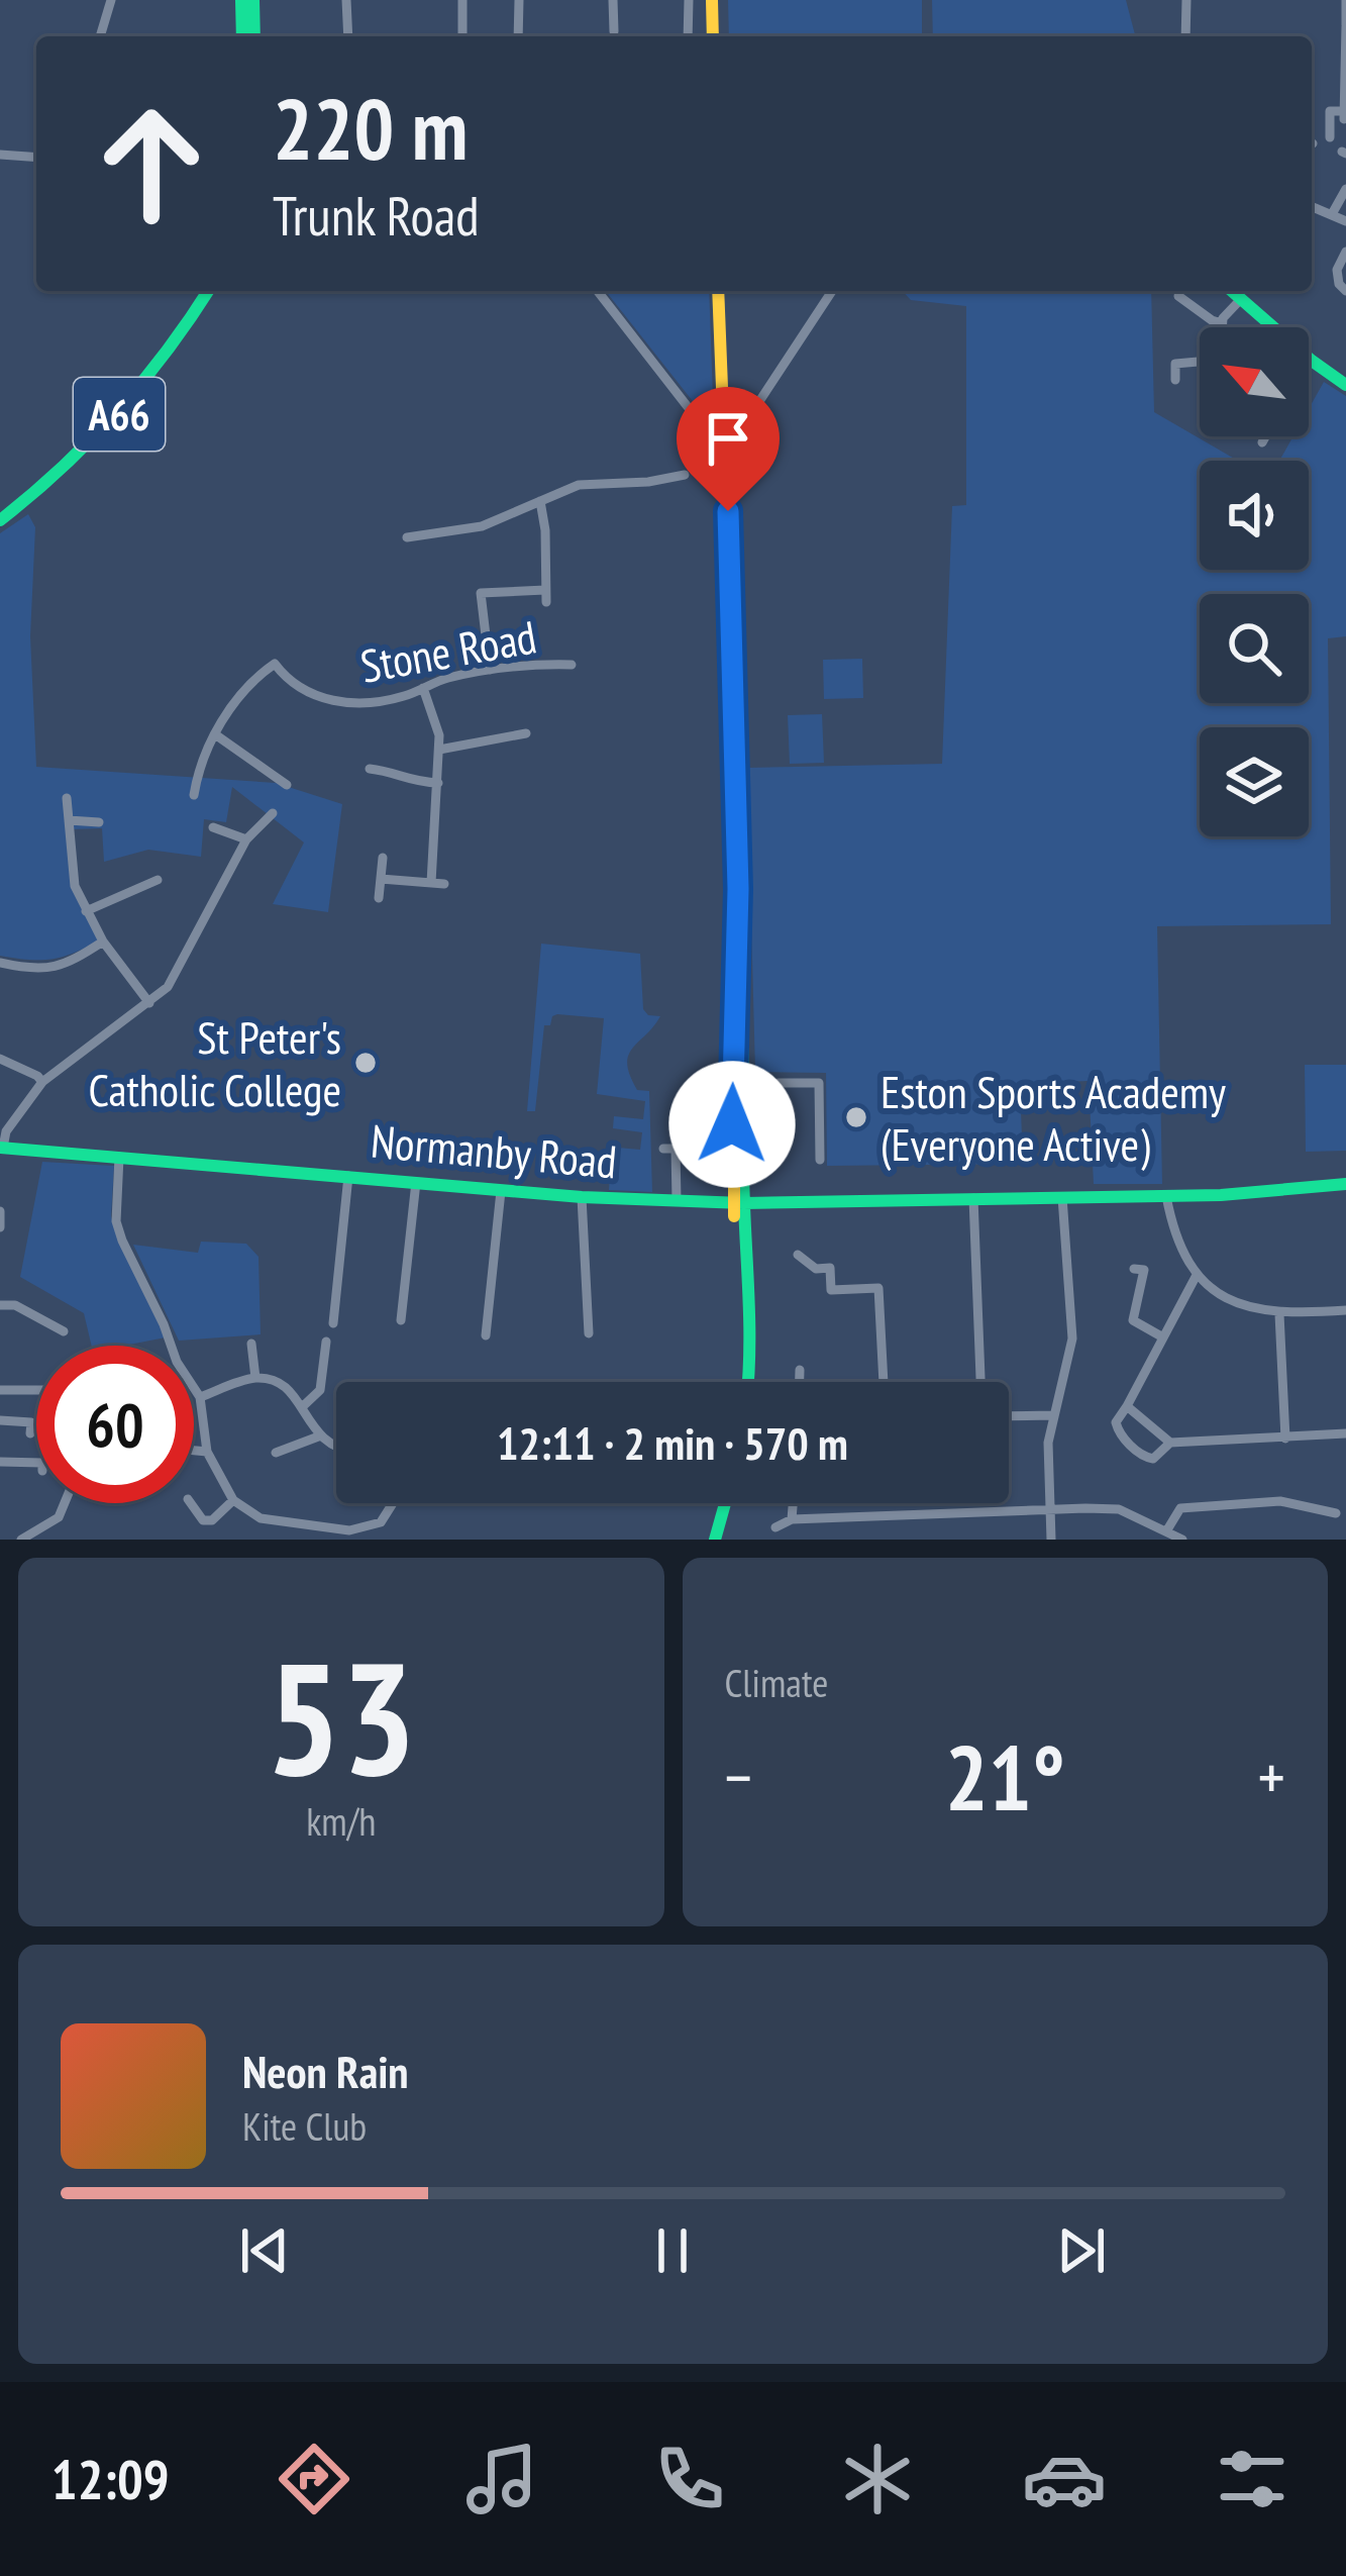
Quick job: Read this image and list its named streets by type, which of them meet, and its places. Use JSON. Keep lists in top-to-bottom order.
{
  "streets": {
    "main road": ["A66", "Normanby Road"],
    "street": ["Stone Road"]
  },
  "places": ["St Peter's Catholic College", "Eston Sports Academy (Everyone Active)"],
  "north": "top left",
  "page": {
    "turn": ["220 m", "Trunk Road"],
    "limit": "60",
    "trip": "12:11 · 2 min · 570 m",
    "tile": [
      ["53", "km/h"],
      "Climate"
    ],
    "heat": ["−", "21°", "+"],
    "song": ["Neon Rain", "Kite Club"],
    "tabs": "12:09"
  }
}
